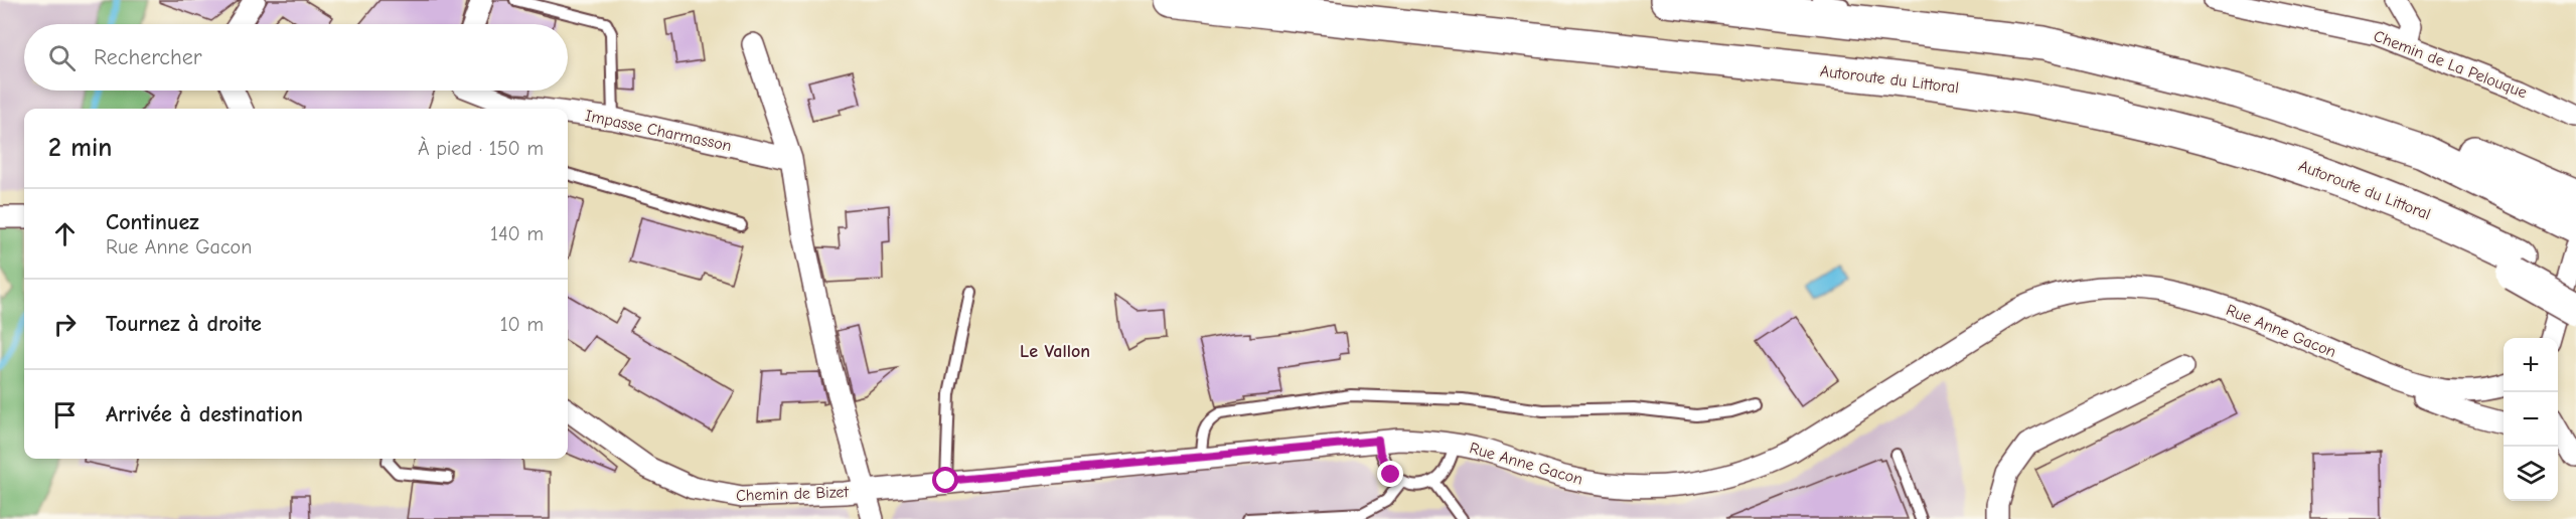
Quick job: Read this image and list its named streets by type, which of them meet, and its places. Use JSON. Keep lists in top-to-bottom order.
{
  "streets": {
    "highway": ["Autoroute du Littoral"],
    "street": [
      "Chemin de La Pelouque",
      "Impasse Charmasson",
      "Rue Anne Gacon",
      "Chemin de Bizet"
    ]
  },
  "crossings": [
    ["Rue Anne Gacon", "Chemin de Bizet"]
  ],
  "districts": ["Le Vallon"],
  "page": {
    "search": "Rechercher",
    "heading": ["2 min", "À pied · 150 m"],
    "list": [
      ["Continuez", "Rue Anne Gacon", "140 m"],
      ["Tournez à droite", "10 m"],
      "Arrivée à destination"
    ],
    "map_buttons": ["+", "−"]
  }
}
